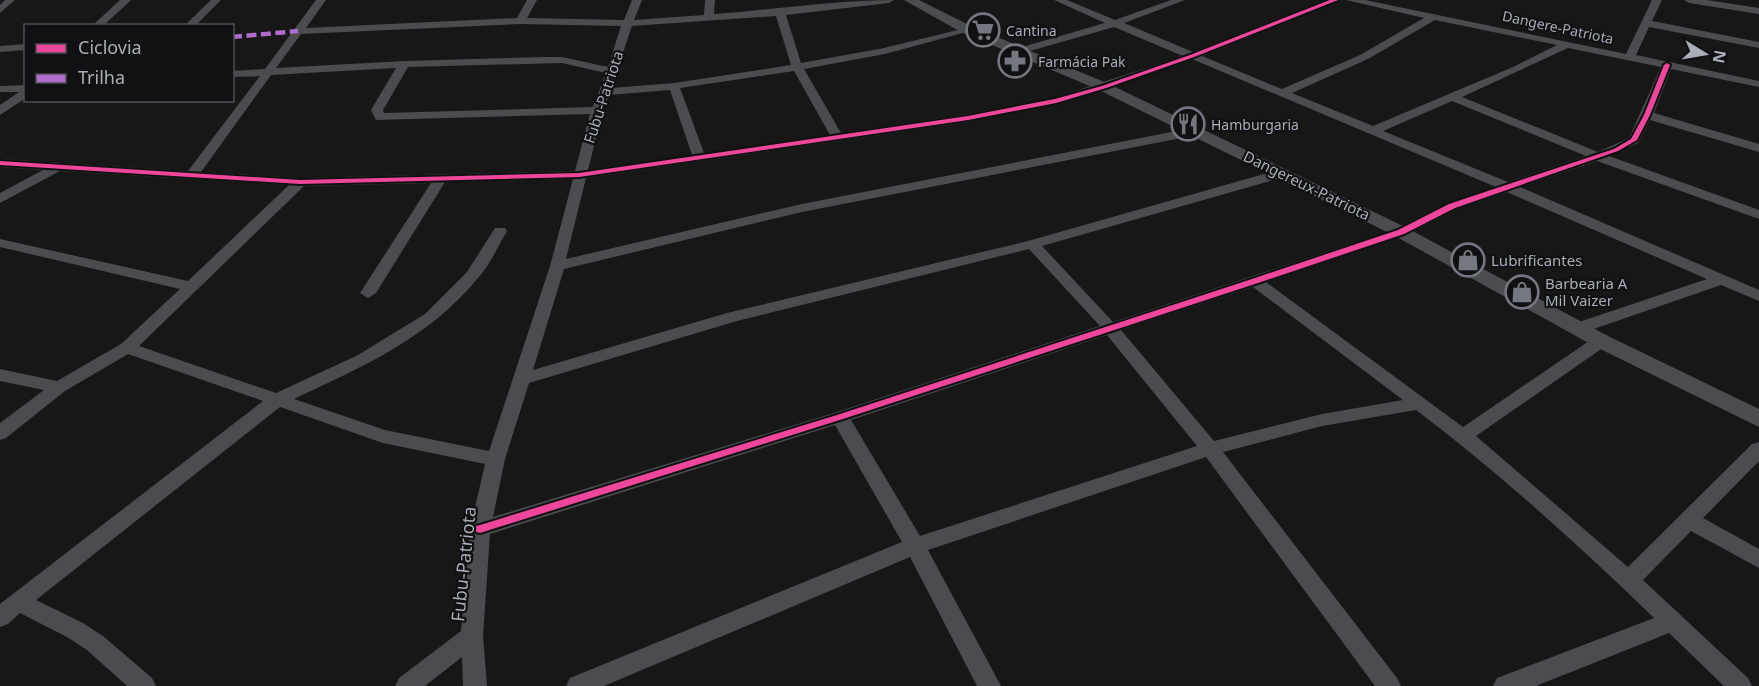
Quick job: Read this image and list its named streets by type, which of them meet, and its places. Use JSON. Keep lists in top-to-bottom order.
{
  "streets": {
    "street": ["Dangere-Patriota", "Fubu-Patriota", "Dangereux-Patriota"]
  },
  "places": {
    "supermarket": ["Cantina"],
    "pharmacy": ["Farmácia Pak"],
    "restaurant": ["Hamburgaria"],
    "shop": ["Lubrificantes", "Barbearia A Mil Vaizer"]
  },
  "legend": ["Ciclovia", "Trilha"],
  "north": "right"
}
